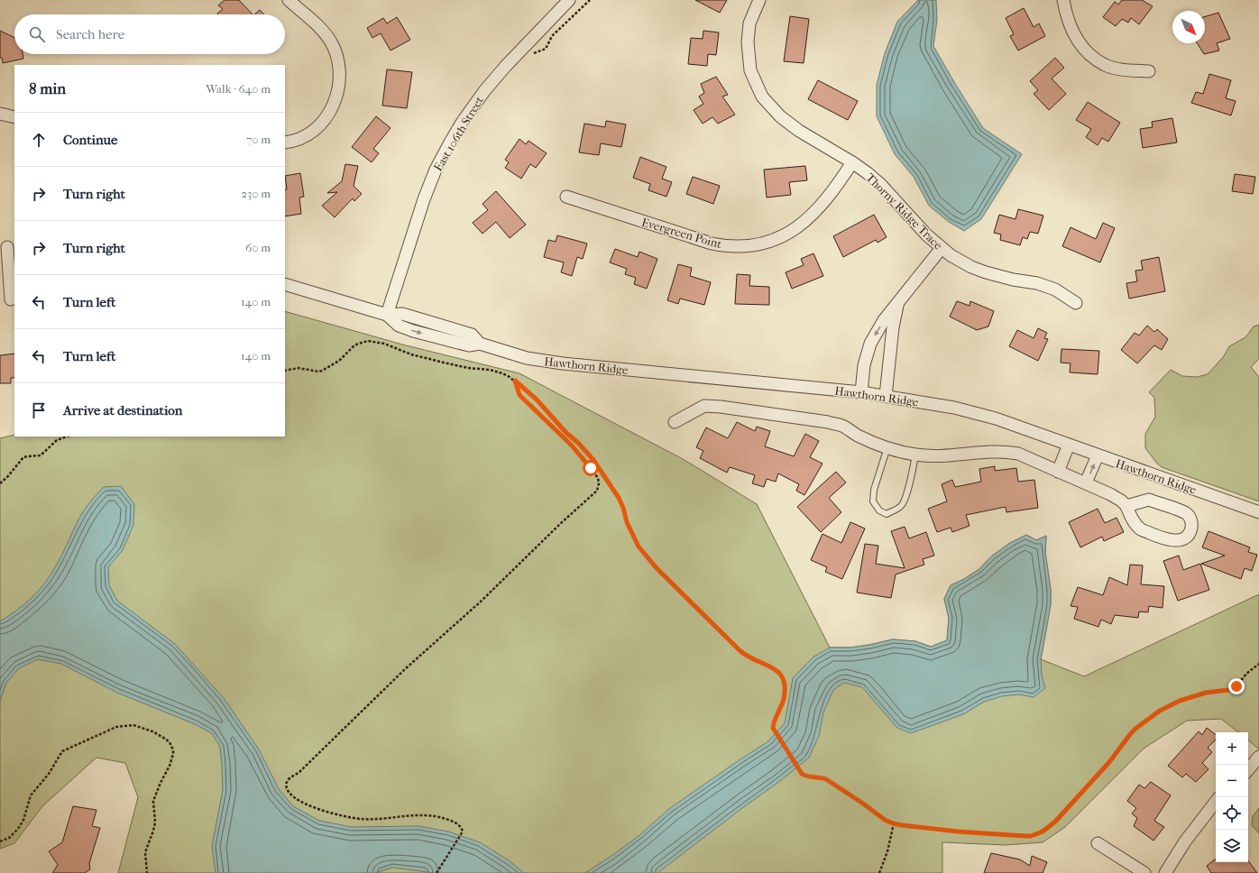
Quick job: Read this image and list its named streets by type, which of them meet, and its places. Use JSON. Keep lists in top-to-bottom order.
{
  "streets": {
    "street": [
      "East 106th Street",
      "Thorny Ridge Trace",
      "Evergreen Point",
      "Hawthorn Ridge"
    ]
  },
  "crossings": [
    ["East 106th Street", "Hawthorn Ridge"],
    ["Thorny Ridge Trace", "Evergreen Point"]
  ],
  "north": "bottom right",
  "page": {
    "search": "Search here",
    "heading": ["8 min", "Walk · 640 m"],
    "list": [
      ["Continue", "70 m"],
      ["Turn right", "230 m"],
      ["Turn right", "60 m"],
      ["Turn left", "140 m"],
      ["Turn left", "140 m"],
      "Arrive at destination"
    ],
    "map_buttons": ["+", "−"]
  }
}
